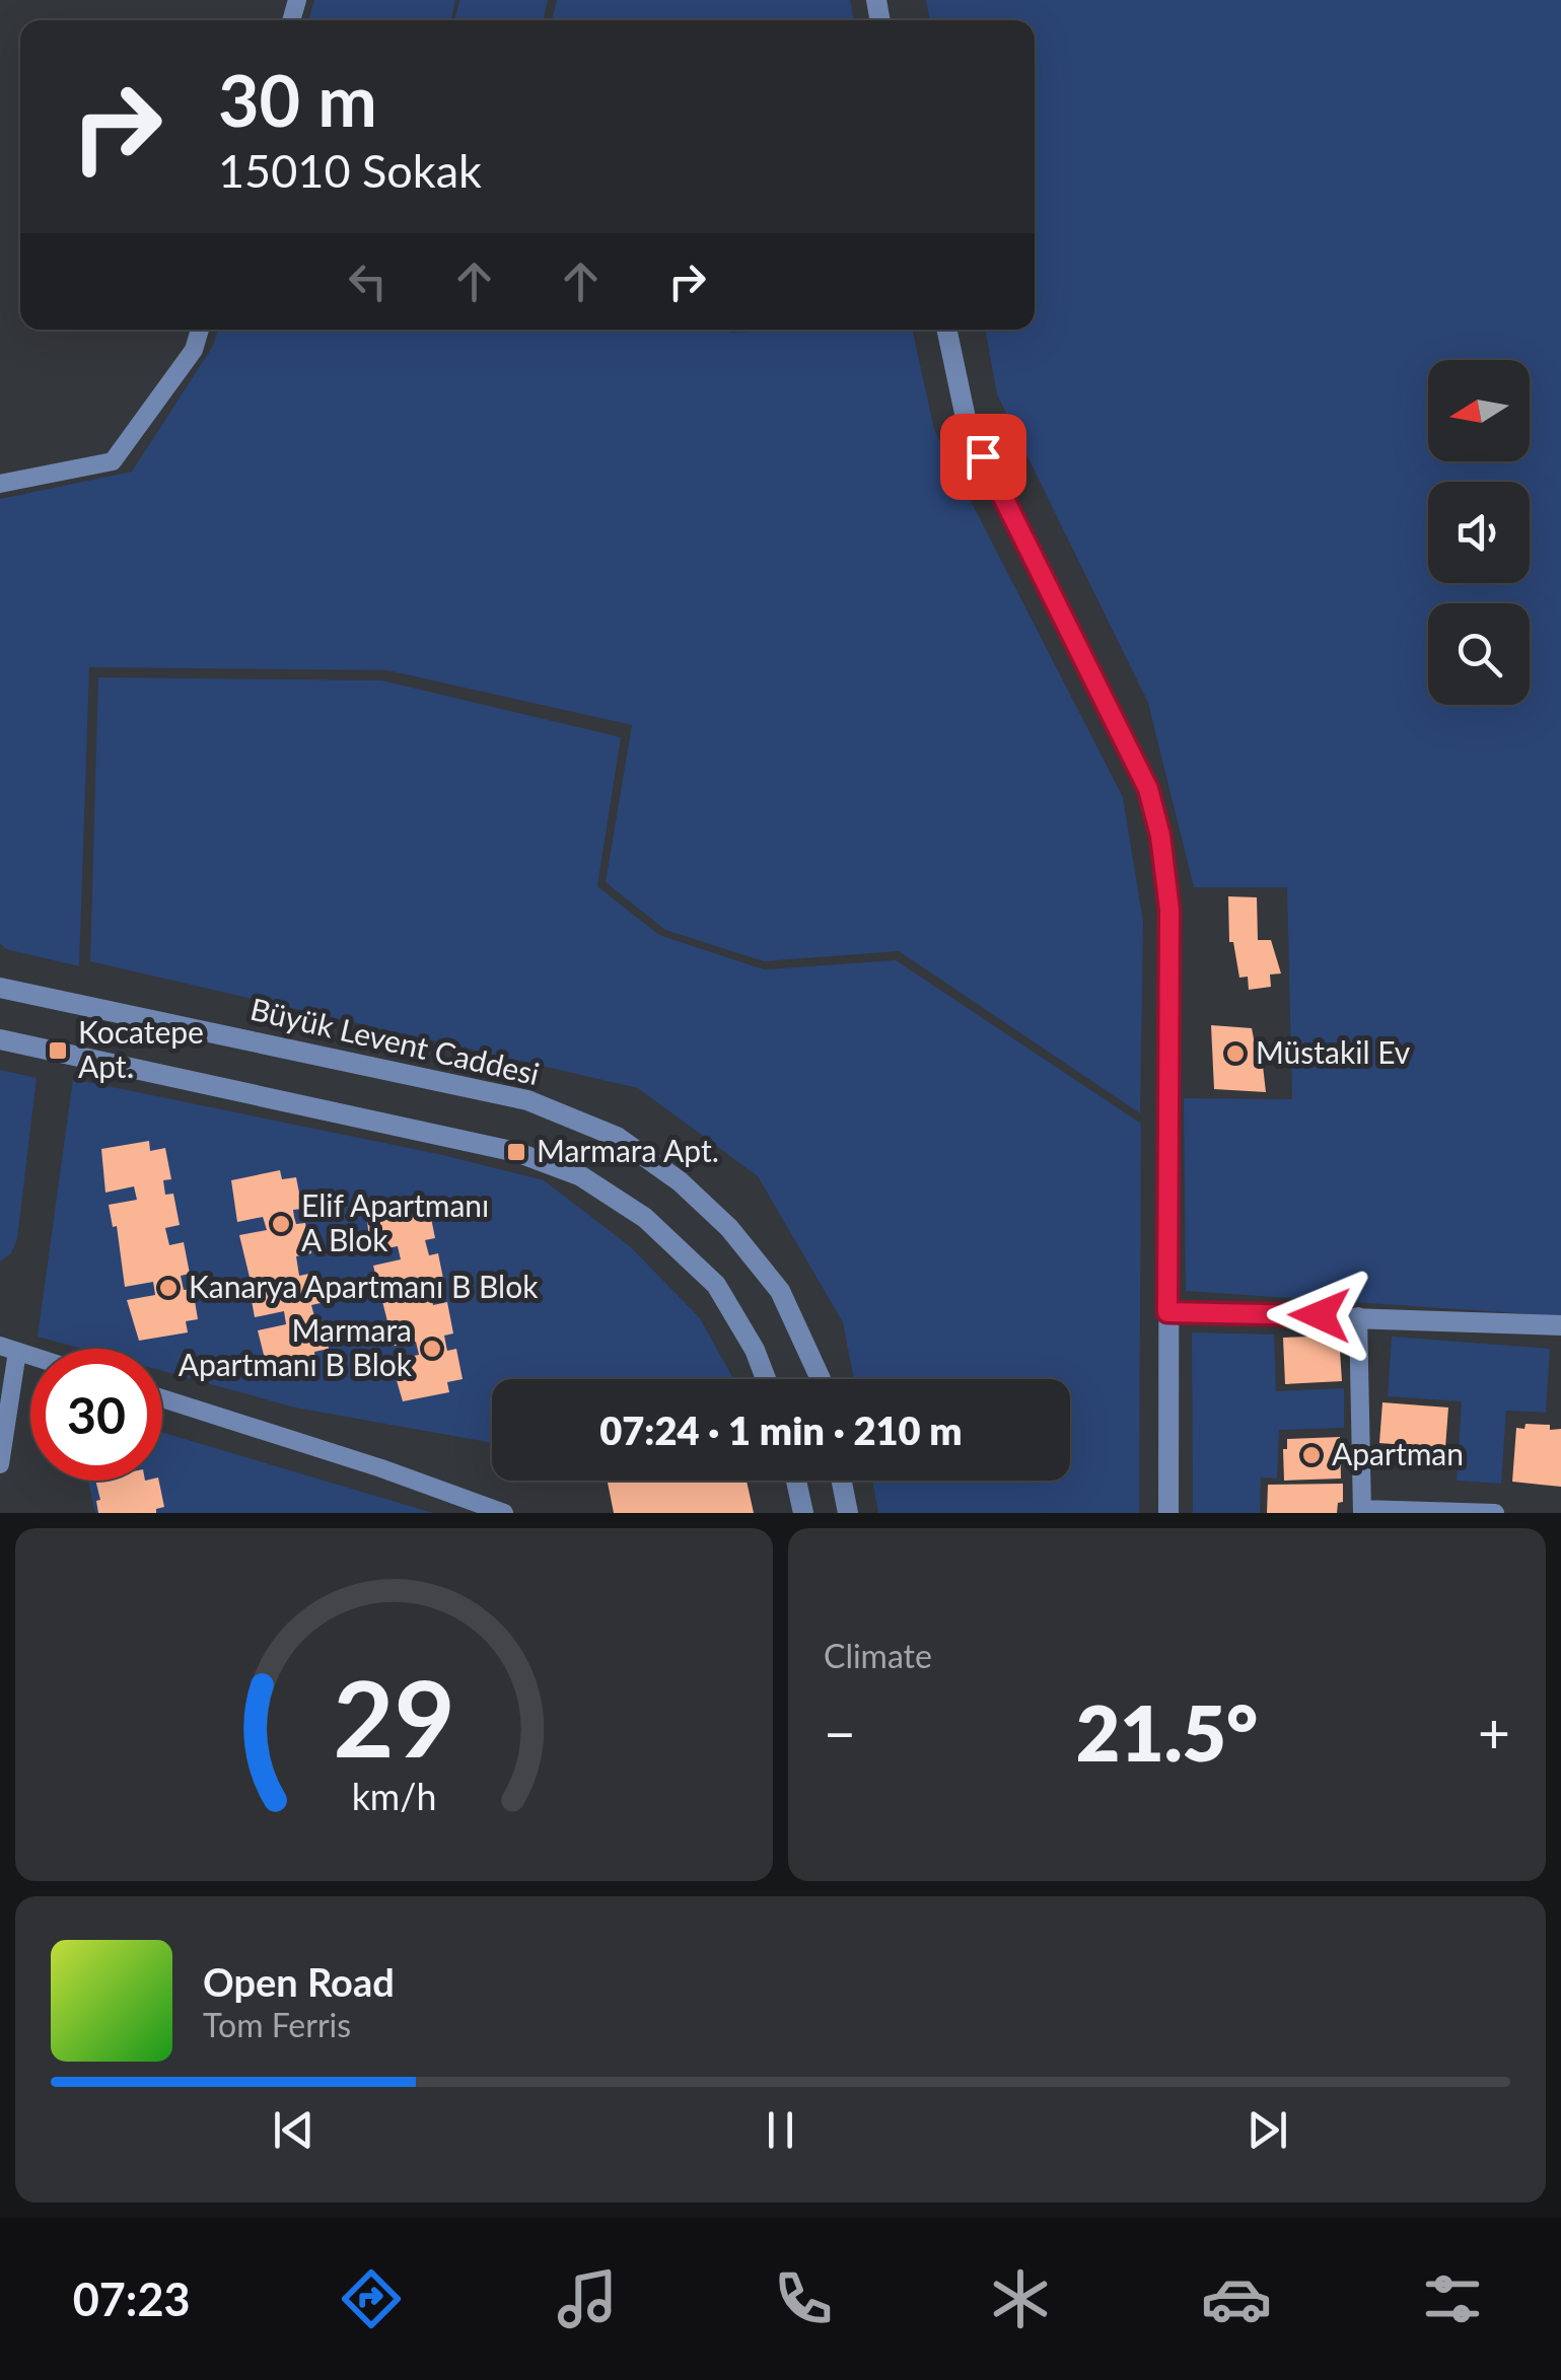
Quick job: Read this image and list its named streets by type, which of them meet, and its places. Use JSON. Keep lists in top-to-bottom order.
{
  "streets": {
    "street": ["Büyük Levent Caddesi"]
  },
  "places": {
    "transit": ["Kocatepe Apt.", "Marmara Apt."],
    "other": [
      "Müstakil Ev",
      "Elif Apartmanı A Blok",
      "Kanarya Apartmanı B Blok",
      "Marmara Apartmanı B Blok",
      "Apartman"
    ]
  },
  "north": "left",
  "page": {
    "turn": ["30 m", "15010 Sokak"],
    "limit": "30",
    "trip": "07:24 · 1 min · 210 m",
    "tile": "Climate",
    "heat": ["−", "21.5°", "+"],
    "song": ["Open Road", "Tom Ferris"],
    "tabs": "07:23",
    "gauge": ["29", "km/h"]
  }
}
